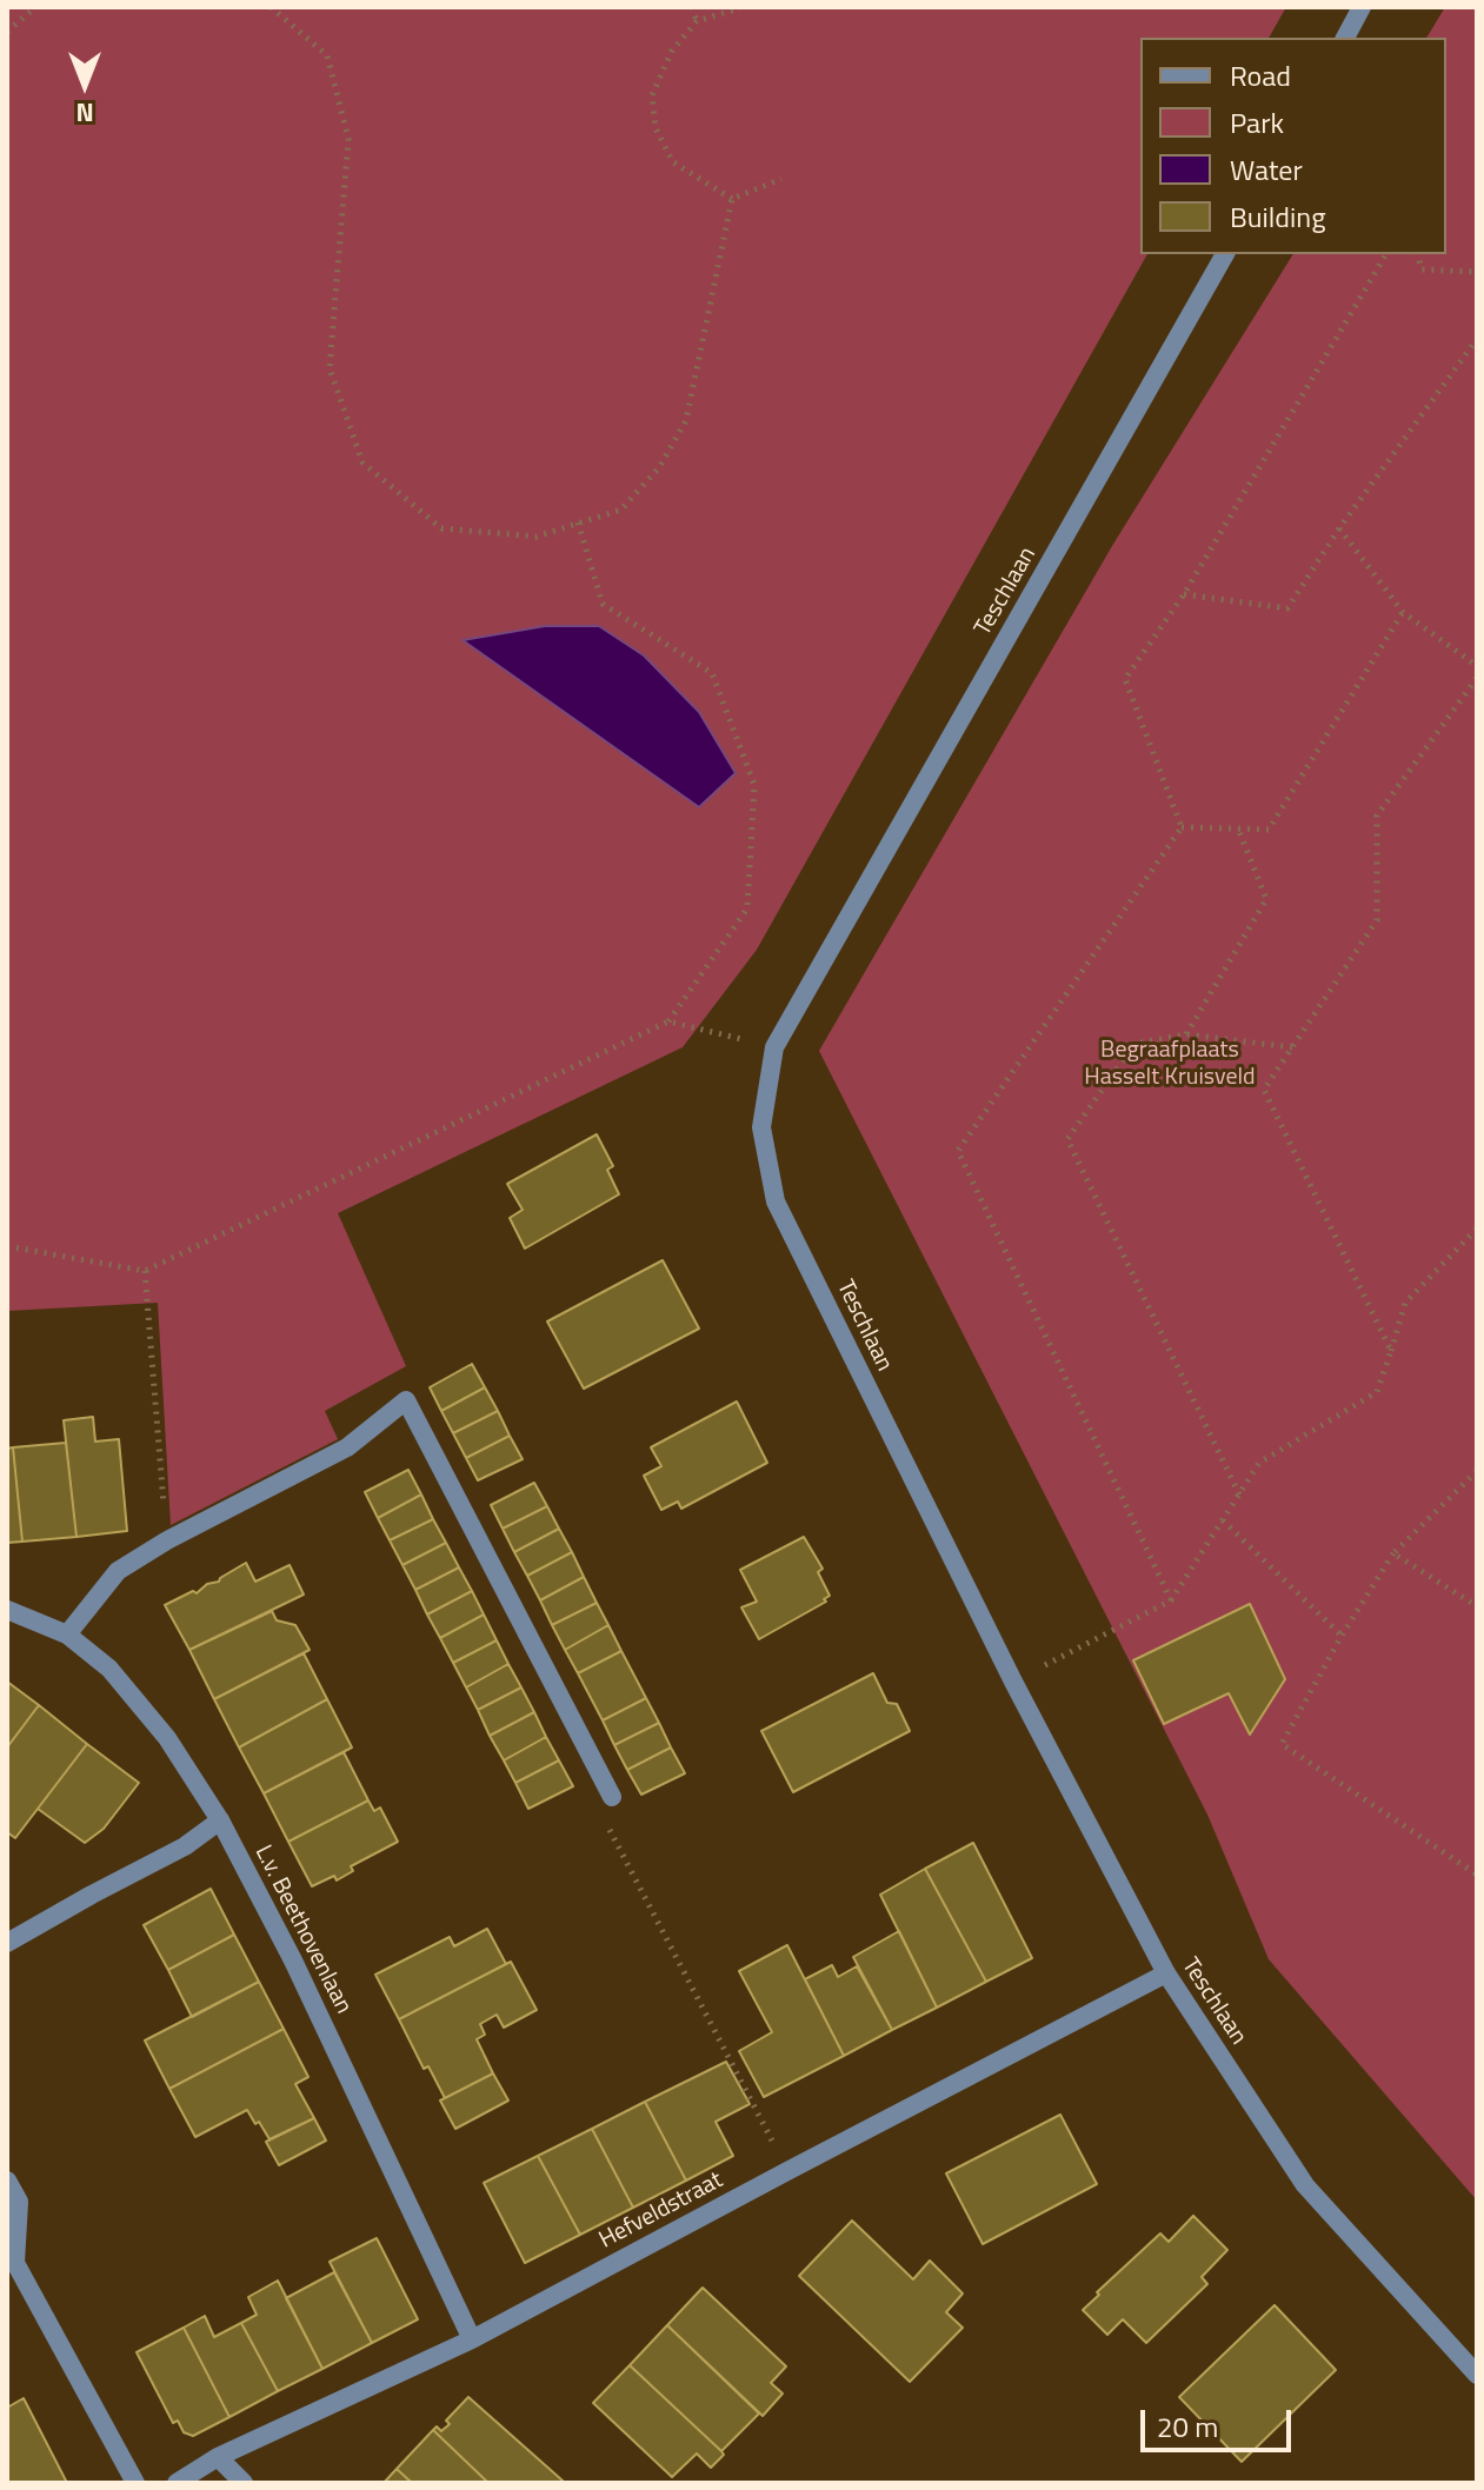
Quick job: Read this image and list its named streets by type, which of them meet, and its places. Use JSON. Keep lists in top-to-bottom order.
{
  "streets": {
    "street": ["Teschlaan", "L.v. Beethovenlaan", "Hefveldstraat"]
  },
  "crossings": [
    ["Teschlaan", "Hefveldstraat"],
    ["L.v. Beethovenlaan", "Hefveldstraat"]
  ],
  "parks": ["Begraafplaats Hasselt Kruisveld"],
  "legend": [
    "Road",
    "Park",
    "Water",
    "Building"
  ],
  "scale_bar": "20 m",
  "north": "bottom"
}
